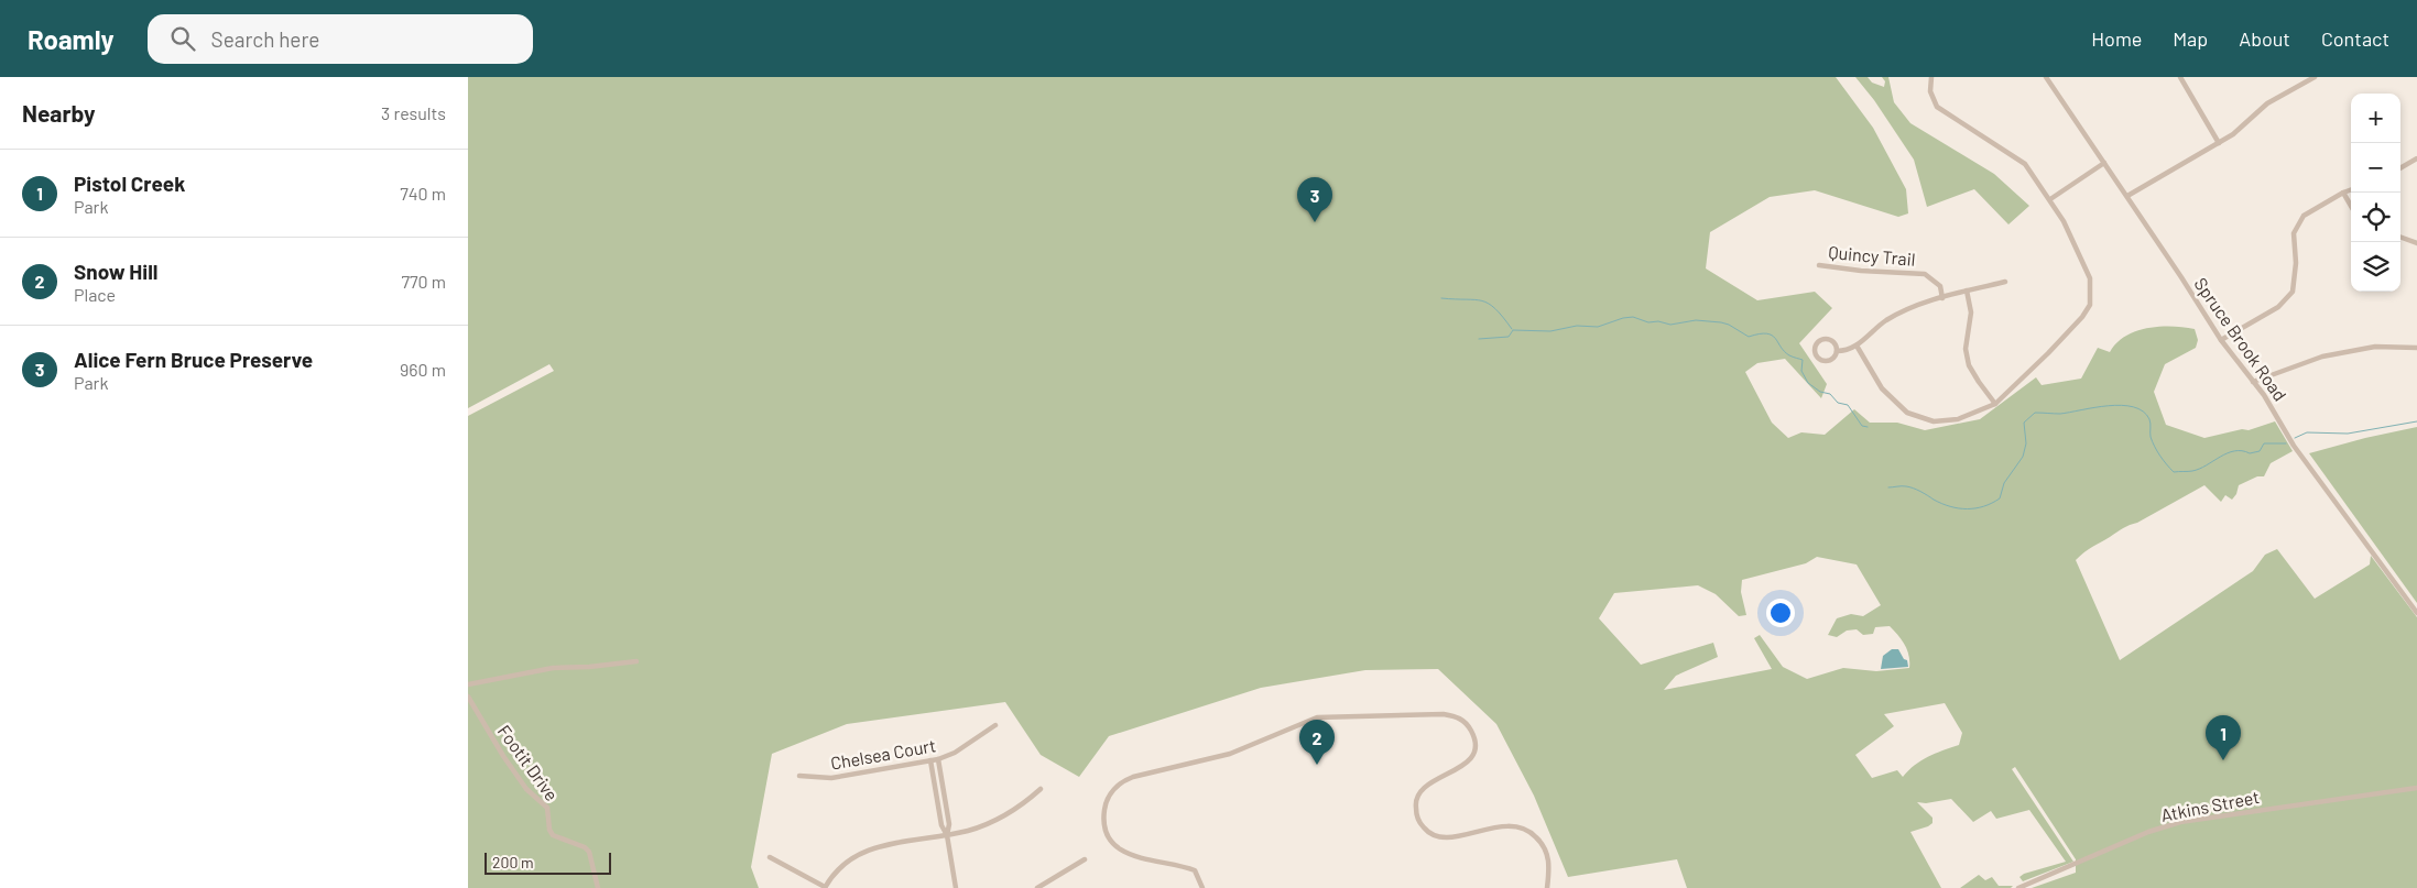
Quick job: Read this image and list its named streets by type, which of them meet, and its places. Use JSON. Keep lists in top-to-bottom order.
{
  "streets": {
    "street": [
      "Quincy Trail",
      "Spruce Brook Road",
      "Chelsea Court",
      "Footit Drive",
      "Atkins Street"
    ]
  },
  "scale_bar": "200 m",
  "page": {
    "header": "Roamly",
    "search": "Search here",
    "nav": [
      "Home",
      "Map",
      "About",
      "Contact"
    ],
    "heading": ["Nearby", "3 results"],
    "map_buttons": ["+", "−"],
    "list": [
      {
        "mark": "1",
        "name": "Pistol Creek",
        "note": "Park",
        "value": "740 m"
      },
      {
        "mark": "2",
        "name": "Snow Hill",
        "note": "Place",
        "value": "770 m"
      },
      {
        "mark": "3",
        "name": "Alice Fern Bruce Preserve",
        "note": "Park",
        "value": "960 m"
      }
    ],
    "pins": ["3", "1", "2"],
    "scale": "200 m"
  }
}
